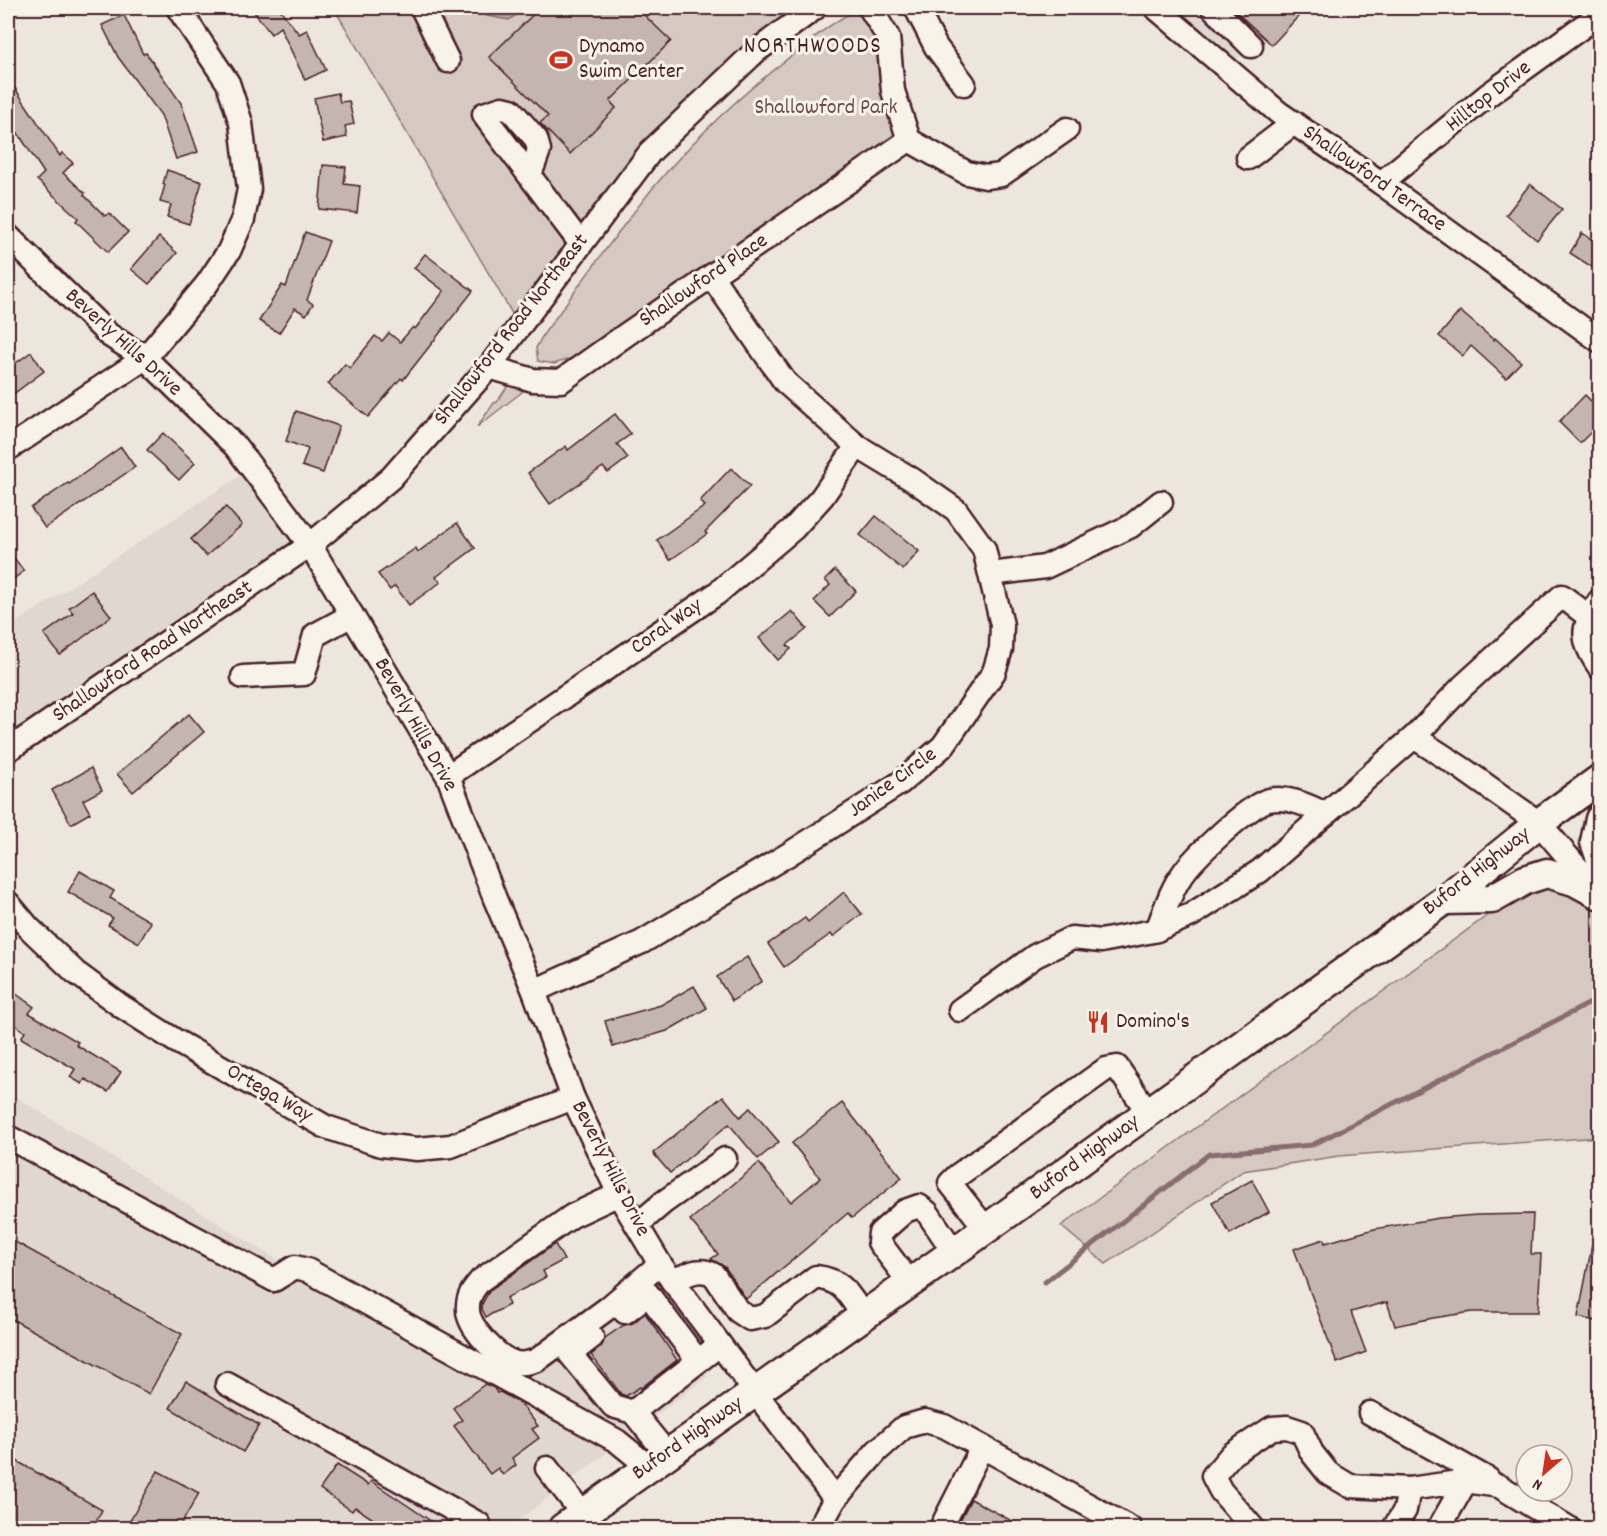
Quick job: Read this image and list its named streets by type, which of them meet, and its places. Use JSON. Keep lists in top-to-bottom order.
{
  "streets": {
    "main road": ["Buford Highway"],
    "street": [
      "Hilltop Drive",
      "Shallowford Terrace",
      "Shallowford Place",
      "Shallowford Road Northeast",
      "Beverly Hills Drive",
      "Coral Way",
      "Janice Circle",
      "Ortega Way"
    ]
  },
  "crossings": [
    ["Hilltop Drive", "Shallowford Terrace"],
    ["Shallowford Place", "Shallowford Road Northeast"],
    ["Shallowford Place", "Janice Circle"],
    ["Shallowford Road Northeast", "Beverly Hills Drive"],
    ["Beverly Hills Drive", "Coral Way"],
    ["Beverly Hills Drive", "Janice Circle"],
    ["Beverly Hills Drive", "Buford Highway"],
    ["Beverly Hills Drive", "Ortega Way"],
    ["Coral Way", "Janice Circle"]
  ],
  "districts": ["NORTHWOODS"],
  "parks": ["Shallowford Park"],
  "places": {
    "sports": ["Dynamo Swim Center"],
    "restaurant": ["Domino's"]
  },
  "north": "bottom left"
}
